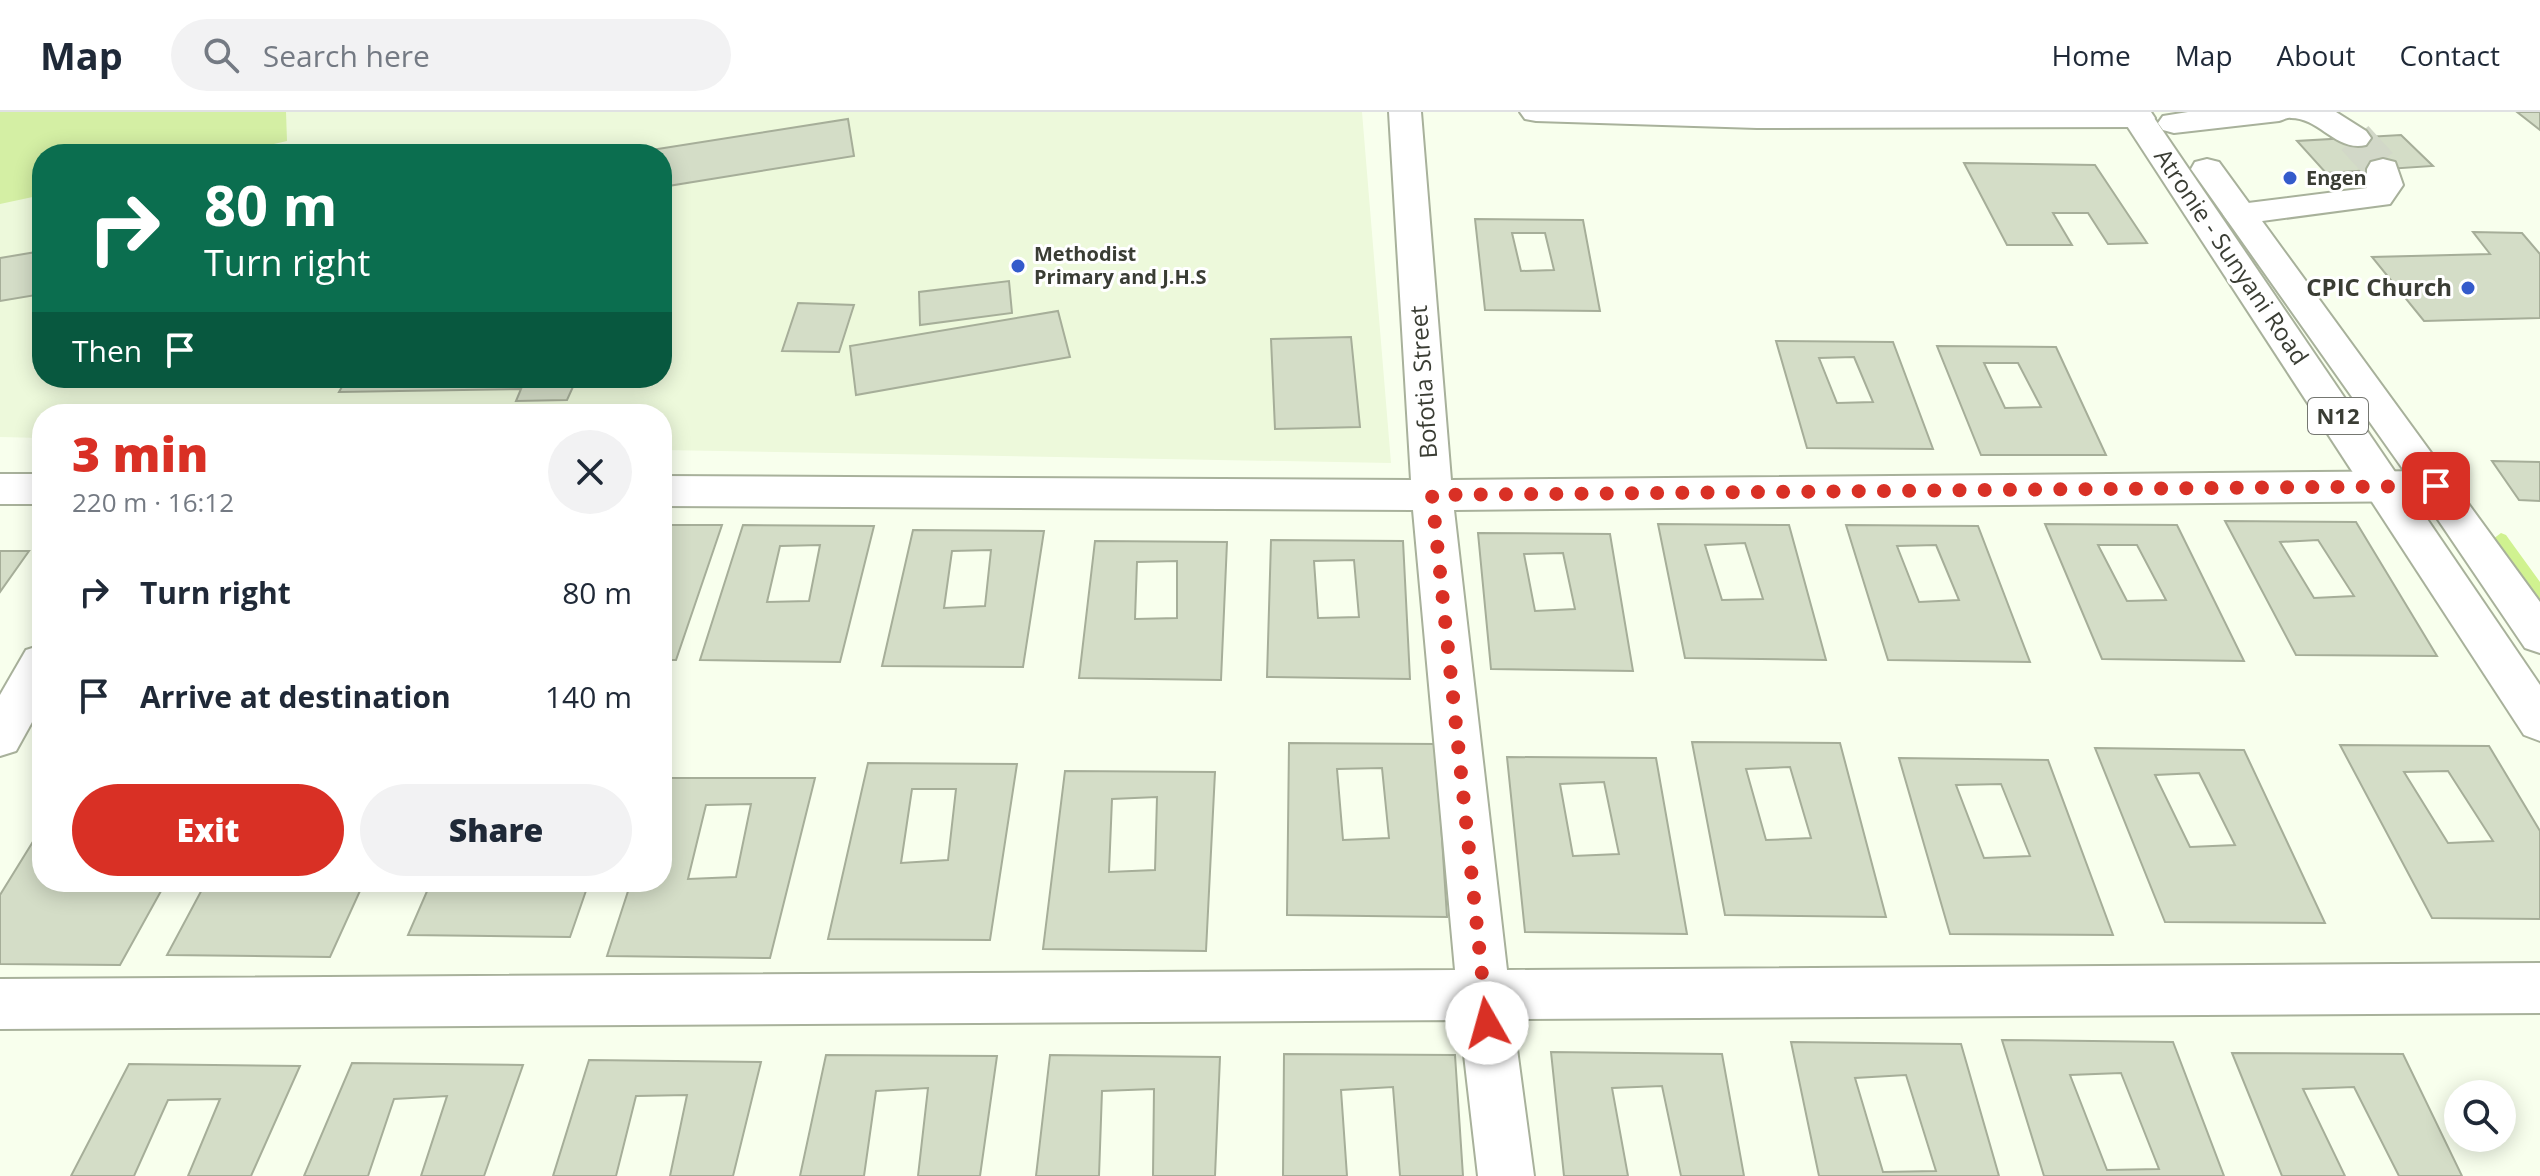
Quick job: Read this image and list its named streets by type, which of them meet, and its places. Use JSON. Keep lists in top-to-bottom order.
{
  "streets": {
    "main road": ["Atronie - Sunyani Road", "Bofotia Street", "N12"]
  },
  "crossings": [
    ["Atronie - Sunyani Road", "N12"]
  ],
  "places": ["Engen", "Methodist Primary and J.H.S", "CPIC Church"],
  "page": {
    "header": "Map",
    "search": "Search here",
    "nav": [
      "Home",
      "Map",
      "About",
      "Contact"
    ],
    "turn": ["80 m", "Turn right"],
    "then": "Then",
    "heading": ["3 min", "220 m · 16:12"],
    "list": [
      {
        "name": "Turn right",
        "value": "80 m"
      },
      {
        "name": "Arrive at destination",
        "value": "140 m"
      }
    ],
    "buttons": ["Exit", "Share"]
  }
}
